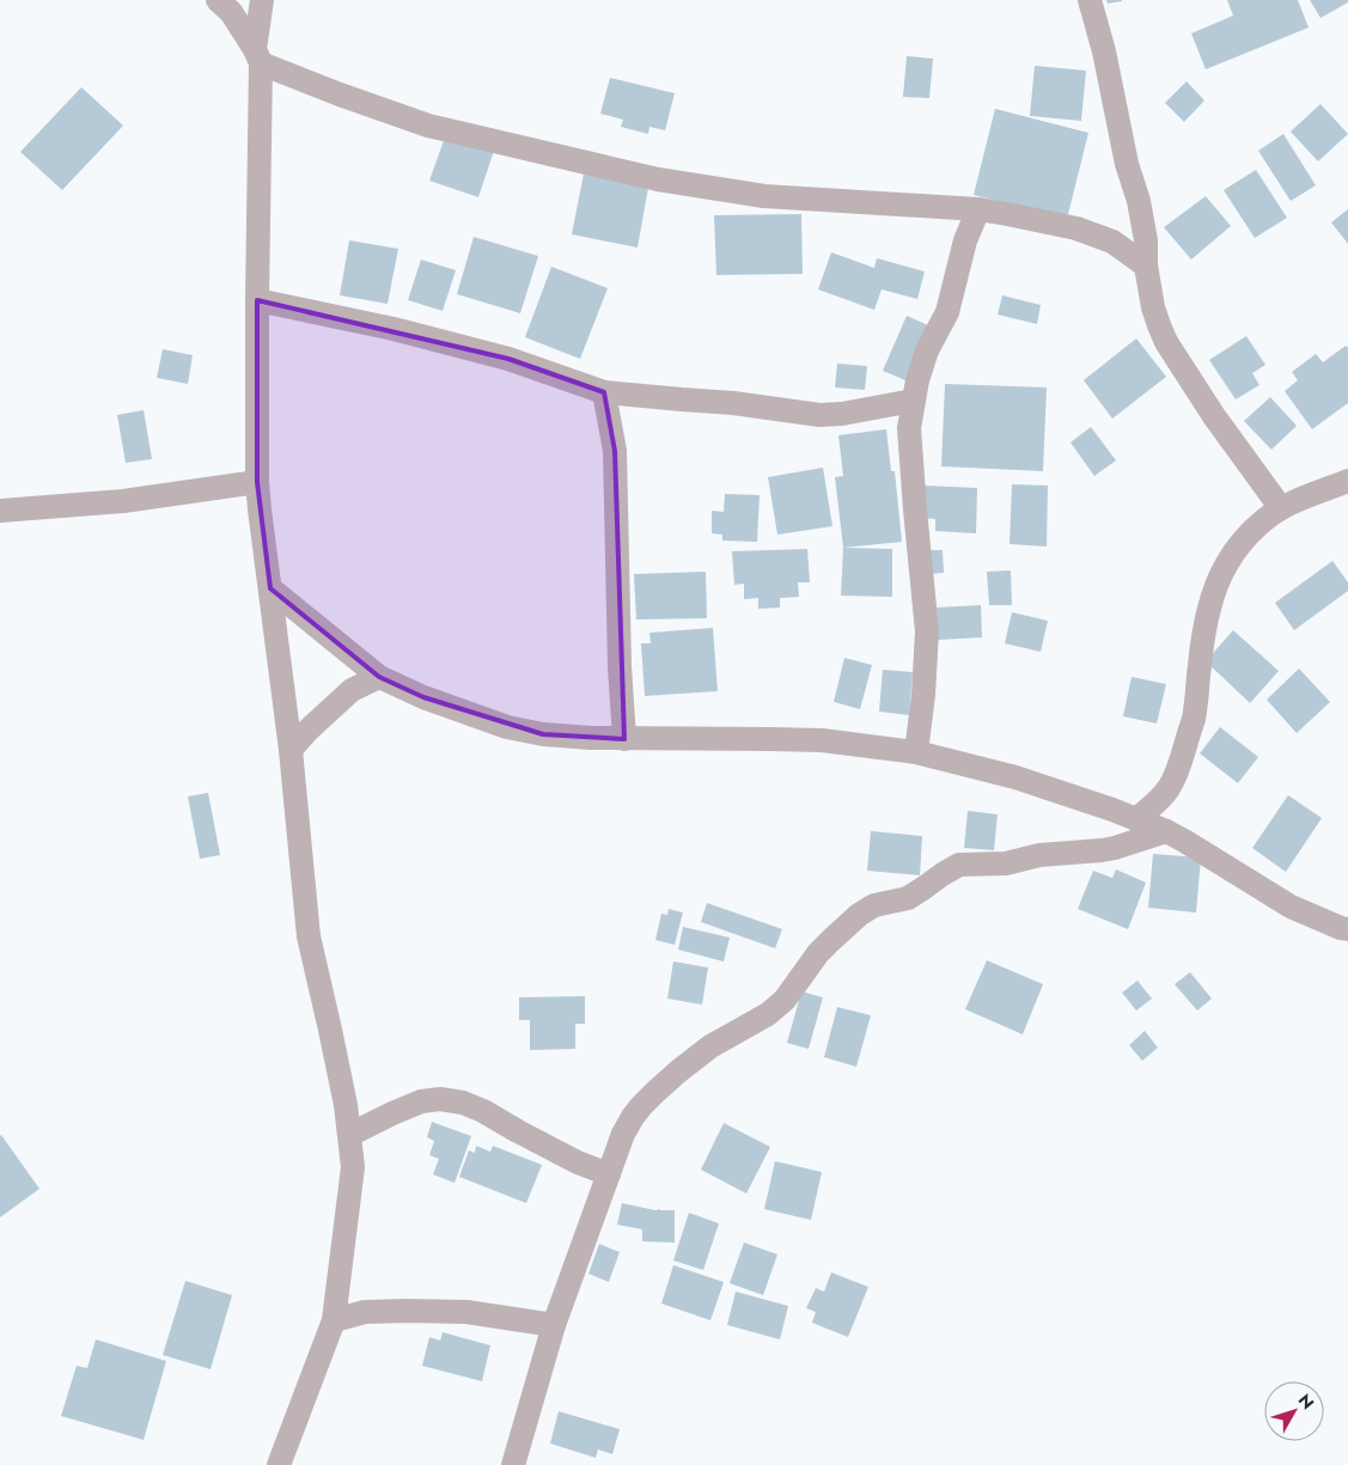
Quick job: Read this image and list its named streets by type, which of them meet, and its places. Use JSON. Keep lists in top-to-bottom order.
{
  "north": "top right"
}
